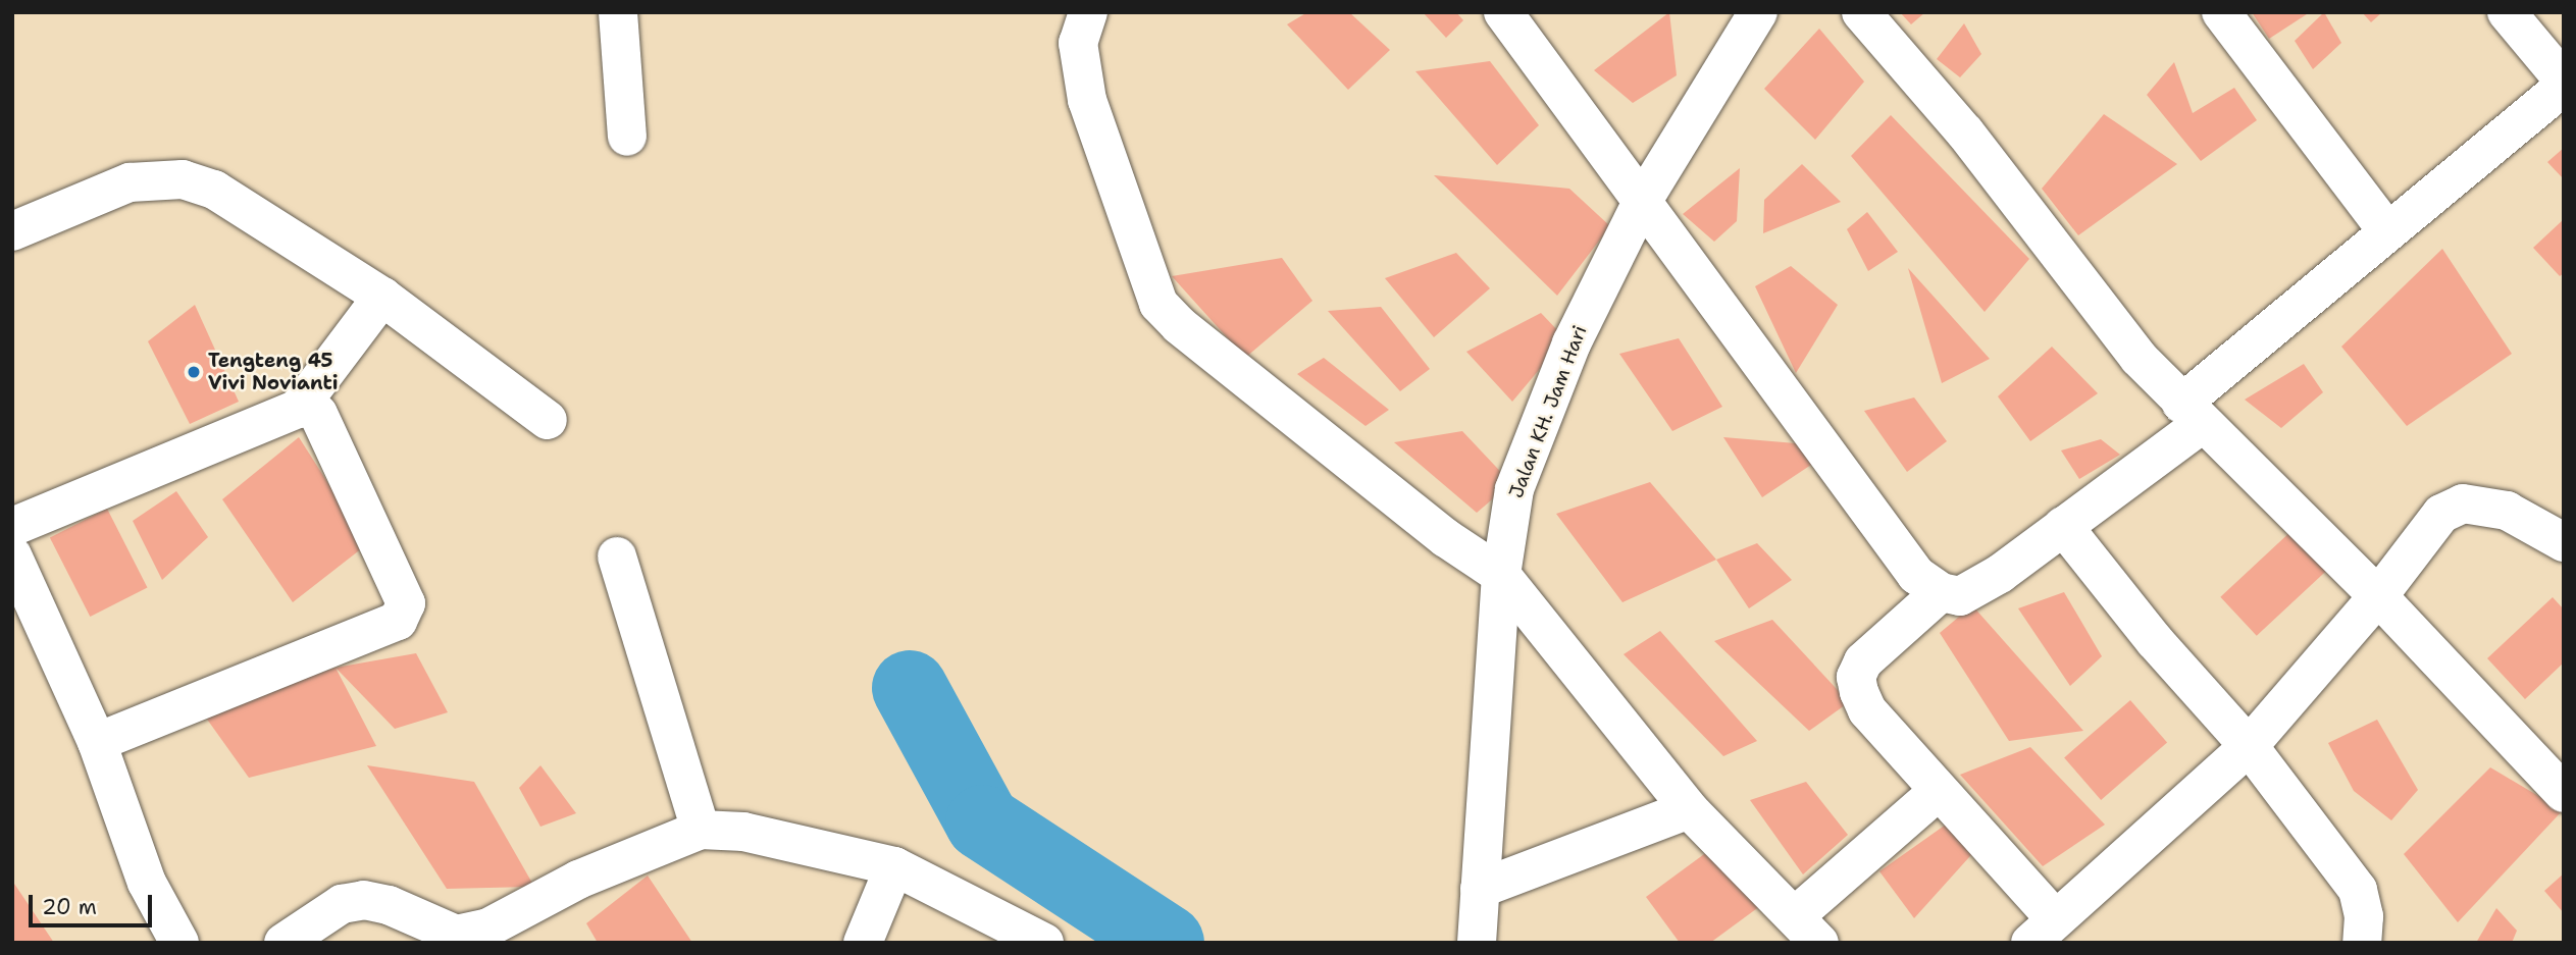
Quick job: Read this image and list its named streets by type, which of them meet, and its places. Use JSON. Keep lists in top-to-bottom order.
{
  "streets": {
    "street": ["Jalan KH. Jam Hari"]
  },
  "places": ["Tengteng 45 Vivi Novianti"],
  "scale_bar": "20 m"
}
